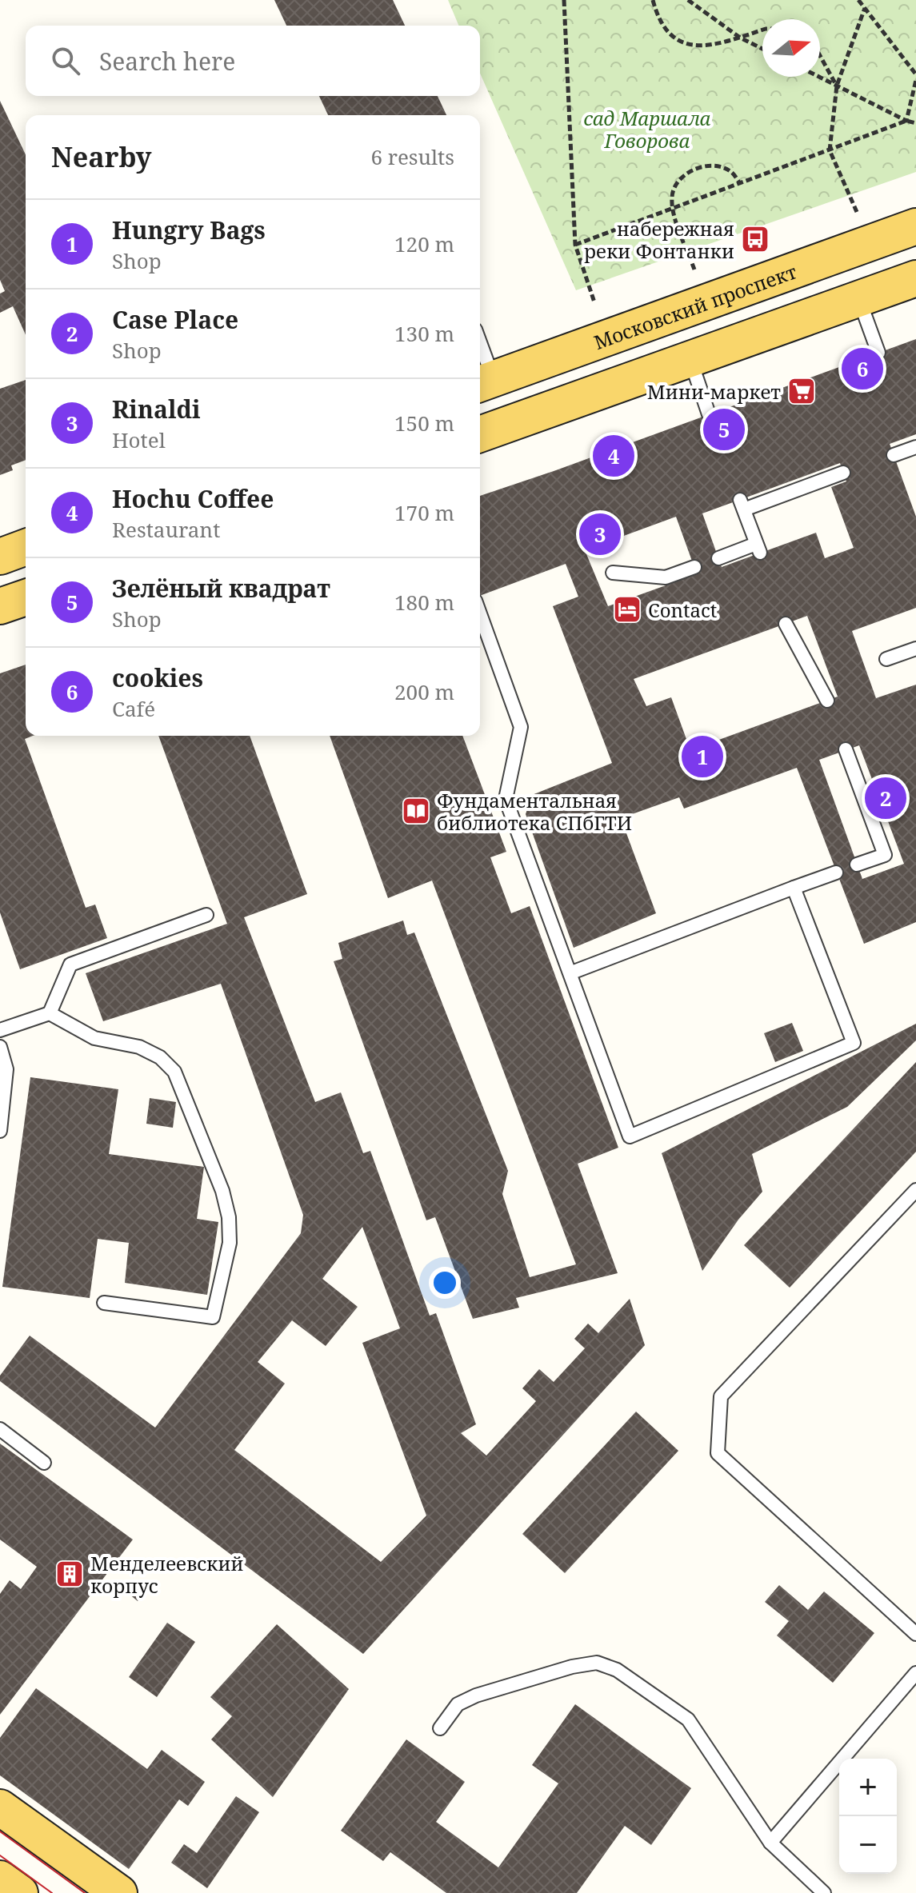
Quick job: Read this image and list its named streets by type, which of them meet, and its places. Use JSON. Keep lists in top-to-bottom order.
{
  "streets": {
    "main road": ["Московский проспект"]
  },
  "parks": ["сад Маршала Говорова"],
  "places": {
    "bus stop": ["набережная реки Фонтанки"],
    "supermarket": ["Мини-маркет"],
    "hotel": ["Contact"],
    "library": ["Фундаментальная библиотека СПбГТИ"],
    "building": ["Менделеевский корпус"]
  },
  "north": "right",
  "page": {
    "search": "Search here",
    "heading": ["Nearby", "6 results"],
    "list": [
      {
        "mark": "1",
        "name": "Hungry Bags",
        "note": "Shop",
        "value": "120 m"
      },
      {
        "mark": "2",
        "name": "Case Place",
        "note": "Shop",
        "value": "130 m"
      },
      {
        "mark": "3",
        "name": "Rinaldi",
        "note": "Hotel",
        "value": "150 m"
      },
      {
        "mark": "4",
        "name": "Hochu Coffee",
        "note": "Restaurant",
        "value": "170 m"
      },
      {
        "mark": "5",
        "name": "Зелёный квадрат",
        "note": "Shop",
        "value": "180 m"
      },
      {
        "mark": "6",
        "name": "cookies",
        "note": "Café",
        "value": "200 m"
      }
    ],
    "pins": [
      "6",
      "5",
      "4",
      "3",
      "1",
      "2"
    ],
    "map_buttons": ["+", "−"]
  }
}
